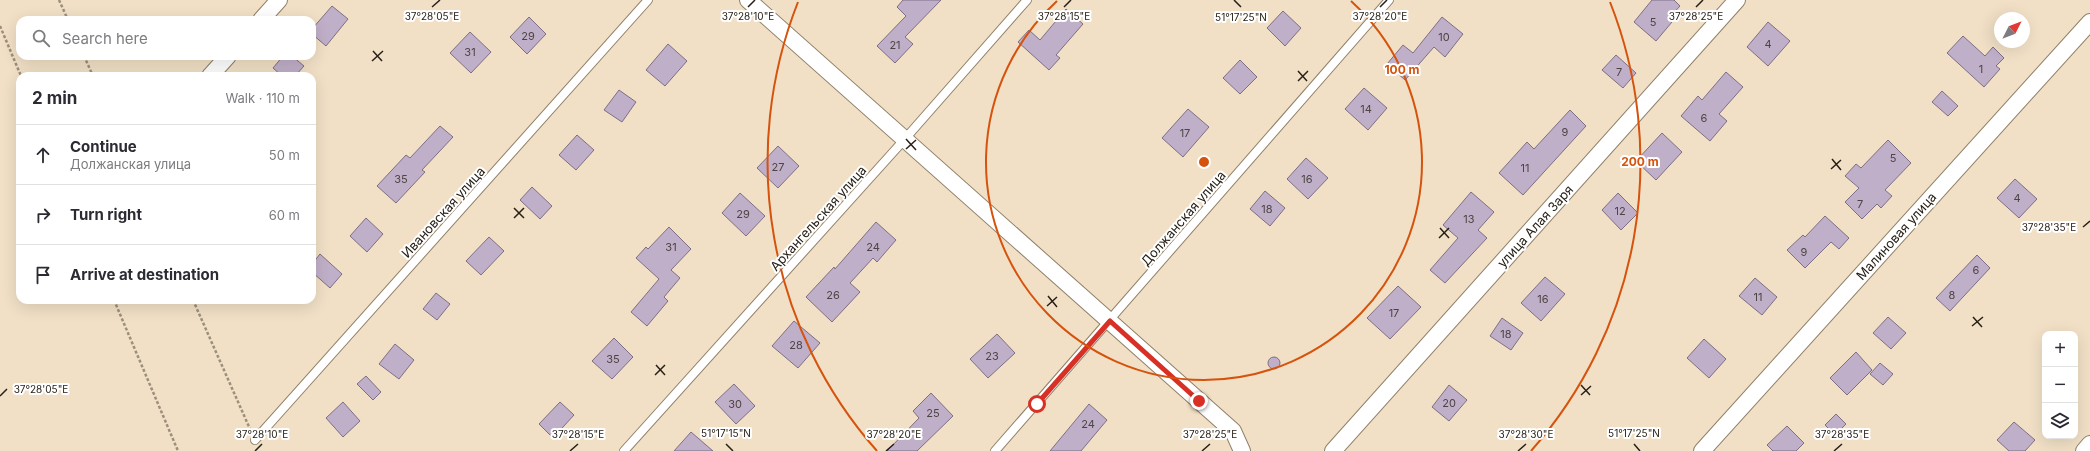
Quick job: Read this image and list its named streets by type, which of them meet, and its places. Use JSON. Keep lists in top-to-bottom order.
{
  "streets": {
    "street": ["улица Алая Заря", "Малиновая улица"],
    "lane": ["Ивановская улица", "Архангельская улица", "Должанская улица"]
  },
  "house_numbers": [
    "5",
    "29",
    "10",
    "4",
    "21",
    "31",
    "1",
    "7",
    "14",
    "6",
    "9",
    "17",
    "5",
    "27",
    "11",
    "35",
    "16",
    "4",
    "7",
    "18",
    "12",
    "29",
    "13",
    "31",
    "24",
    "9",
    "6",
    "26",
    "8",
    "11",
    "16",
    "17",
    "18",
    "28",
    "23",
    "35",
    "20",
    "30",
    "25",
    "24"
  ],
  "north": "top right",
  "page": {
    "search": "Search here",
    "heading": ["2 min", "Walk · 110 m"],
    "list": [
      ["Continue", "Должанская улица", "50 m"],
      ["Turn right", "60 m"],
      "Arrive at destination"
    ],
    "map_buttons": ["+", "−"]
  },
  "coordinates": [
    "37°28'05\"E",
    "37°28'20\"E",
    "37°28'10\"E",
    "37°28'15\"E",
    "37°28'25\"E",
    "51°17'25\"N",
    "37°28'35\"E",
    "51°17'15\"N",
    "37°28'30\"E"
  ],
  "rings": ["100 m", "200 m"]
}
